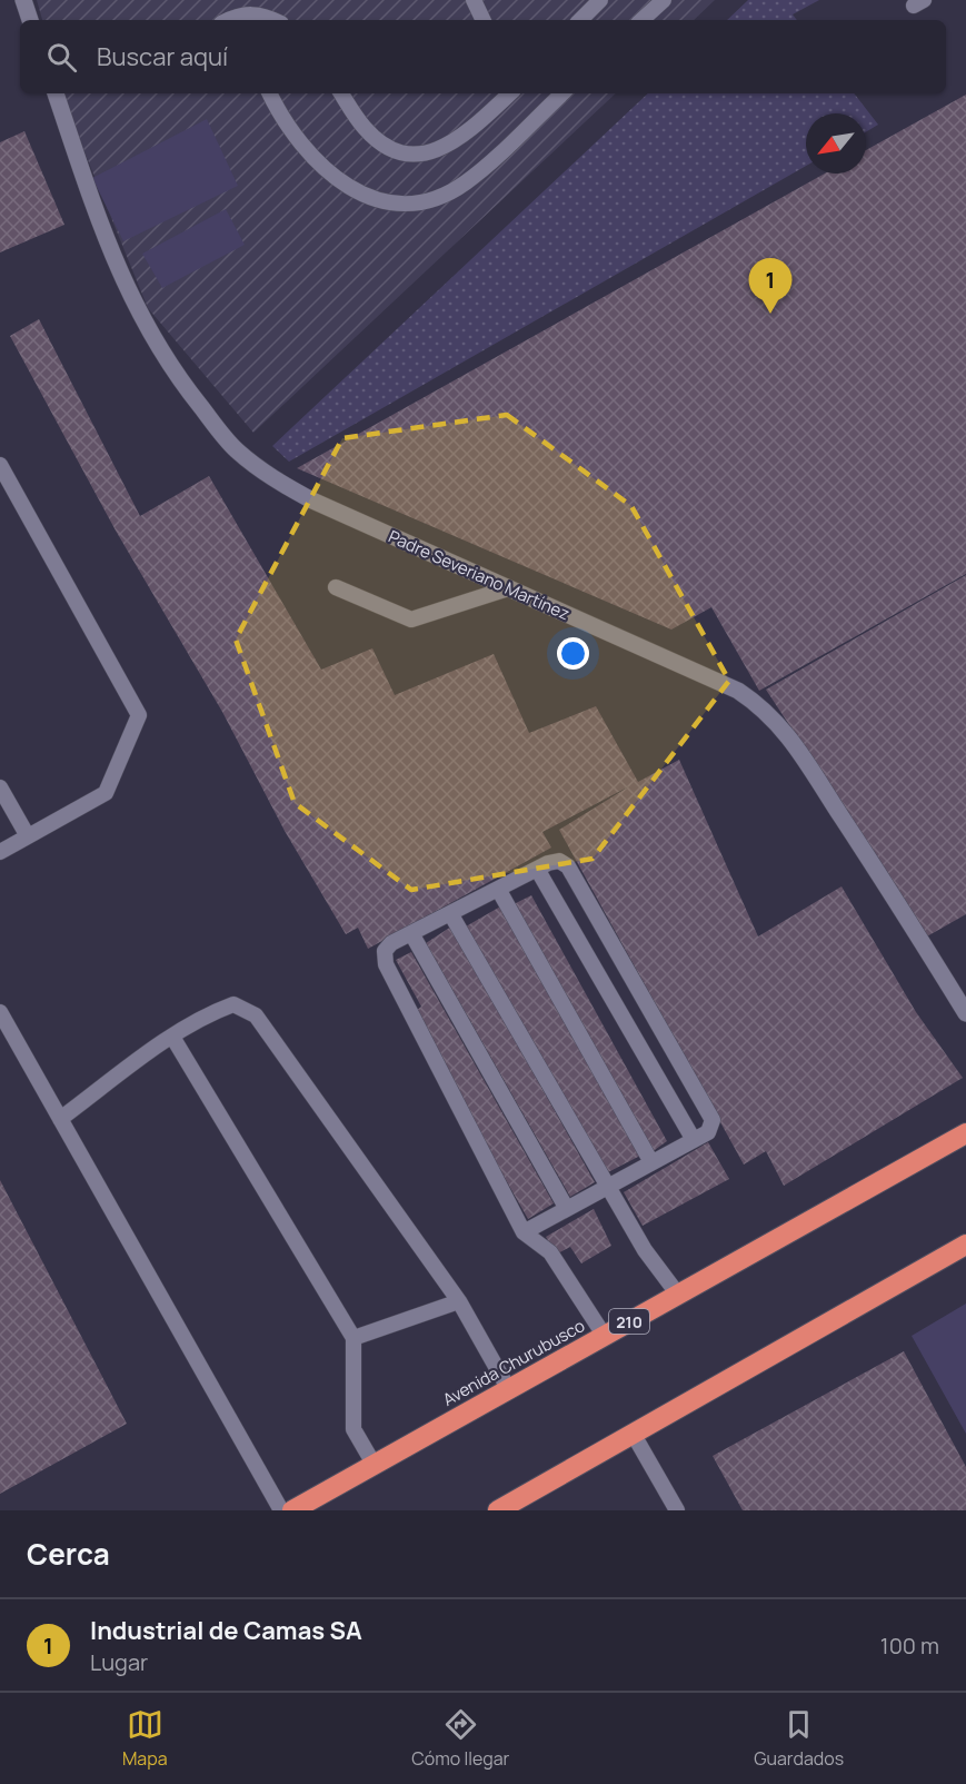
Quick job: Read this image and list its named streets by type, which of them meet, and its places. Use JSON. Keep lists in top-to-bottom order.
{
  "streets": {
    "highway": ["210", "Avenida Churubusco"],
    "street": ["Padre Severiano Martínez"]
  },
  "north": "bottom left",
  "page": {
    "search": "Buscar aquí",
    "pins": "1",
    "heading": "Cerca",
    "list": [
      {
        "mark": "1",
        "name": "Industrial de Camas SA",
        "note": "Lugar",
        "value": "100 m"
      }
    ],
    "nav": ["Mapa", "Cómo llegar", "Guardados"]
  }
}
